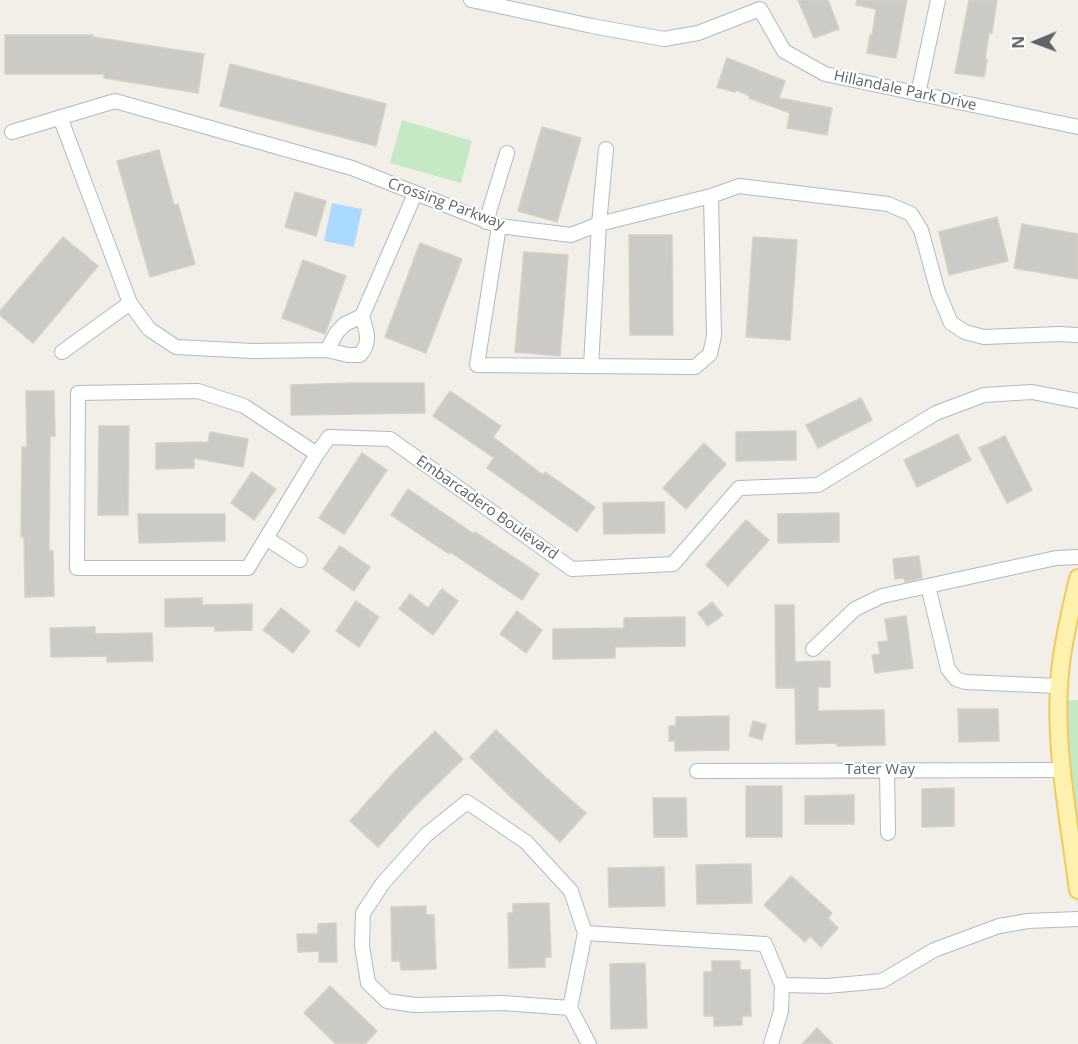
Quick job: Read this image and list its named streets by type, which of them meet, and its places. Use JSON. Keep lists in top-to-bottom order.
{
  "streets": {
    "street": [
      "Hillandale Park Drive",
      "Crossing Parkway",
      "Embarcadero Boulevard",
      "Tater Way"
    ]
  },
  "north": "left"
}
